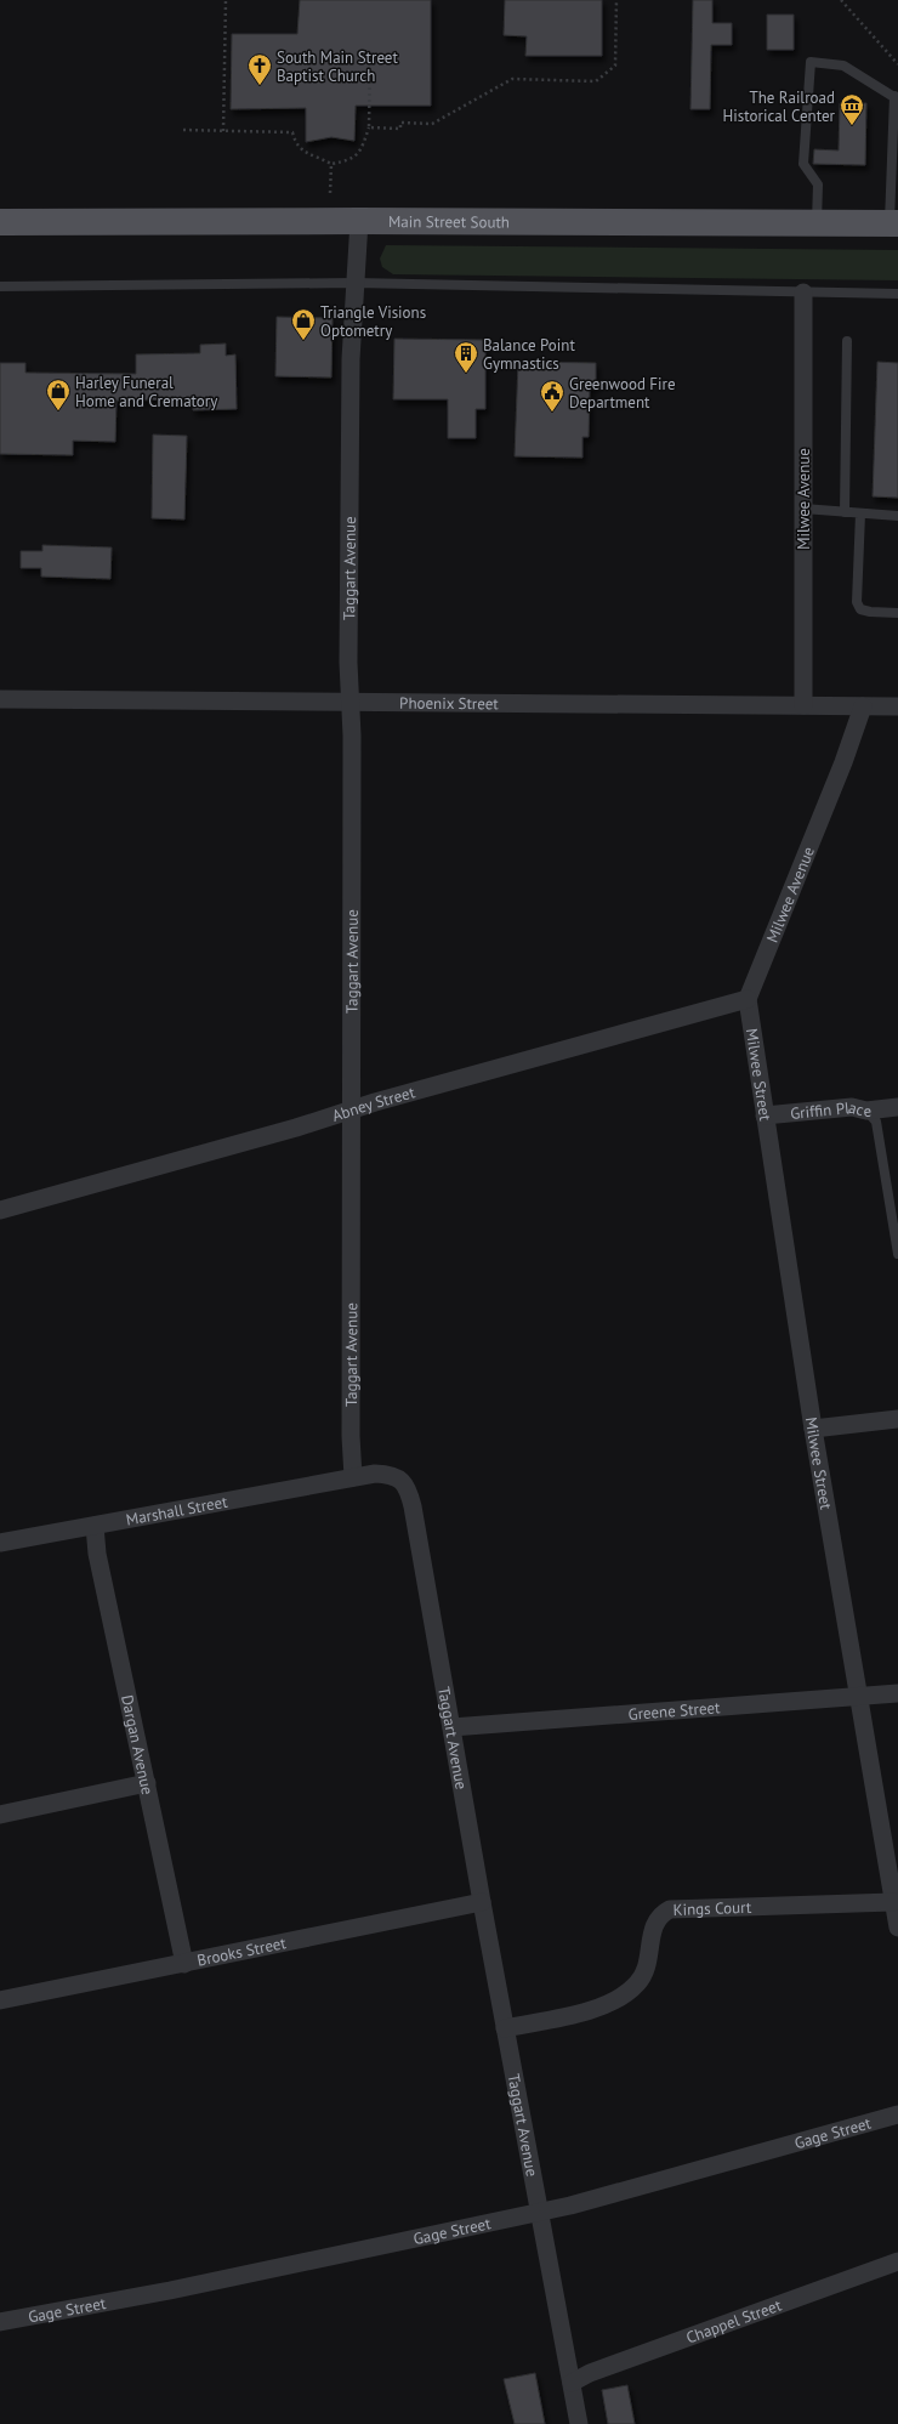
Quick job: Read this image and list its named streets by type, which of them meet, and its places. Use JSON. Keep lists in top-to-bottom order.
{
  "streets": {
    "main road": ["Main Street South"],
    "street": [
      "Milwee Avenue",
      "Taggart Avenue",
      "Phoenix Street",
      "Milwee Street",
      "Abney Street",
      "Griffin Place",
      "Marshall Street",
      "Greene Street",
      "Dargan Avenue",
      "Kings Court",
      "Brooks Street",
      "Gage Street",
      "Chappel Street"
    ]
  },
  "crossings": [
    ["Main Street South", "Taggart Avenue"],
    ["Milwee Avenue", "Phoenix Street"],
    ["Milwee Avenue", "Milwee Street"],
    ["Milwee Avenue", "Abney Street"],
    ["Taggart Avenue", "Phoenix Street"],
    ["Taggart Avenue", "Abney Street"],
    ["Taggart Avenue", "Marshall Street"],
    ["Taggart Avenue", "Greene Street"],
    ["Taggart Avenue", "Kings Court"],
    ["Taggart Avenue", "Brooks Street"],
    ["Taggart Avenue", "Gage Street"],
    ["Taggart Avenue", "Chappel Street"],
    ["Milwee Street", "Abney Street"],
    ["Milwee Street", "Griffin Place"],
    ["Milwee Street", "Greene Street"],
    ["Milwee Street", "Kings Court"],
    ["Marshall Street", "Dargan Avenue"],
    ["Dargan Avenue", "Brooks Street"]
  ],
  "places": {
    "church": ["South Main Street Baptist Church"],
    "museum": ["The Railroad Historical Center"],
    "shop": ["Triangle Visions Optometry", "Harley Funeral Home and Crematory"],
    "building": ["Balance Point Gymnastics"],
    "public building": ["Greenwood Fire Department"]
  }
}
